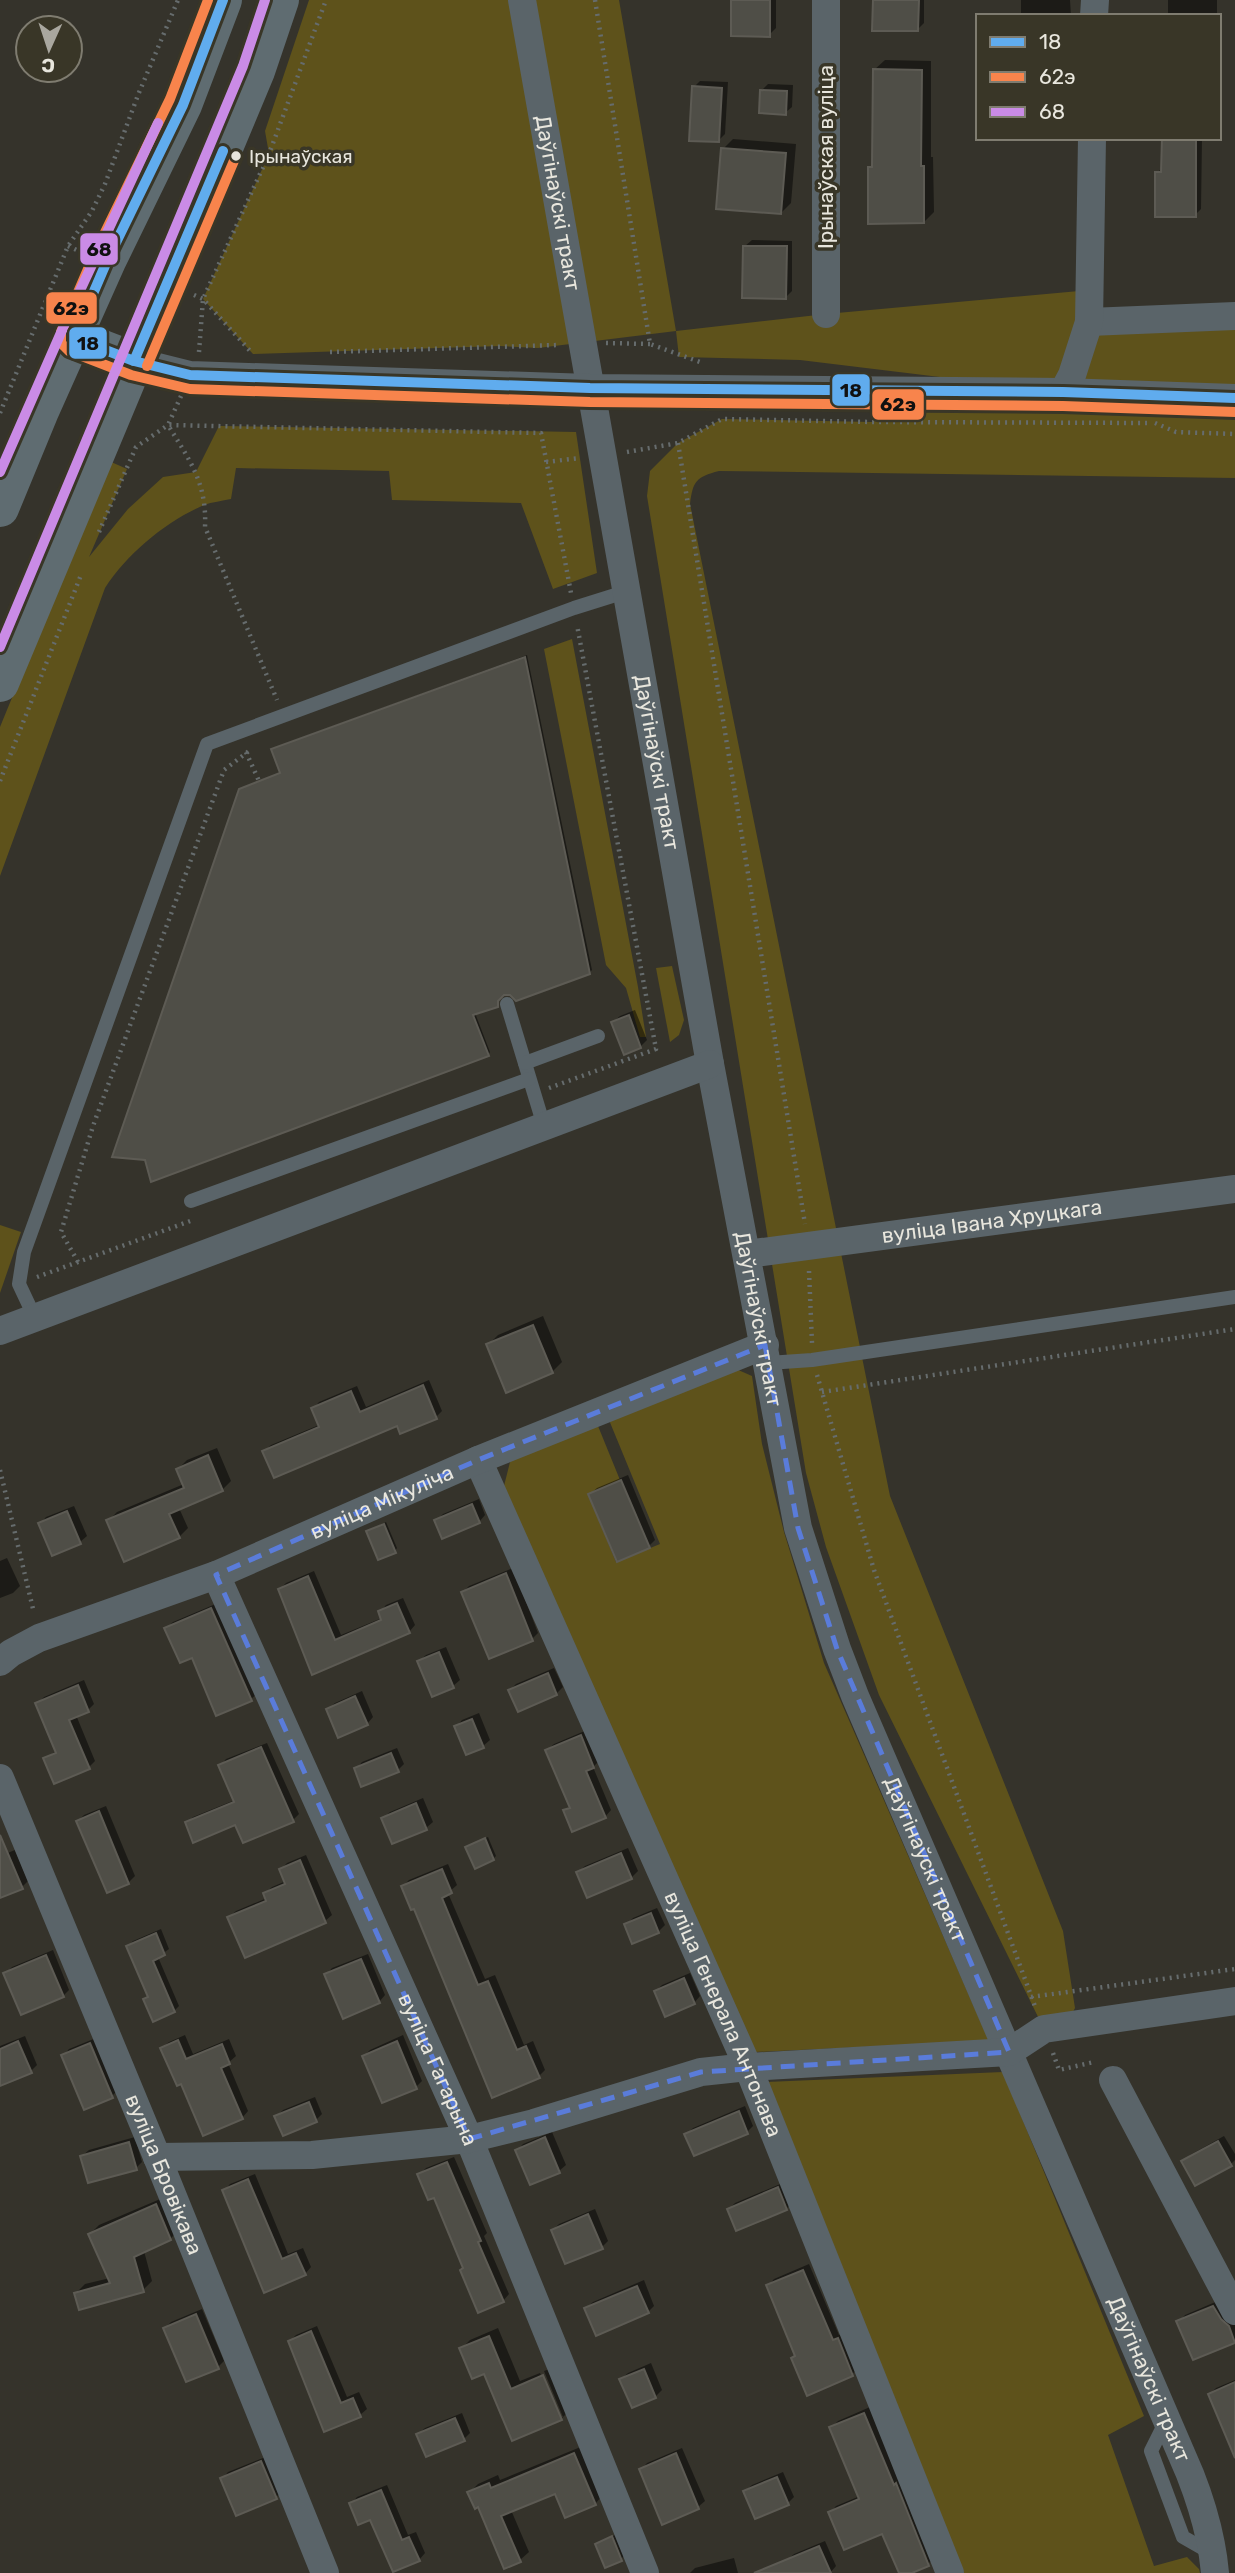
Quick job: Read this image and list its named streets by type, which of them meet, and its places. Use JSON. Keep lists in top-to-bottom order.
{
  "streets": {
    "street": [
      "Ірынаўская вуліца",
      "Даўгінаўскі тракт",
      "вуліца Івана Хруцкага",
      "вуліца Мікуліча",
      "вуліца Генерала Антонава",
      "вуліца Гагарына",
      "вуліца Бровікава"
    ]
  },
  "crossings": [
    ["Даўгінаўскі тракт", "вуліца Івана Хруцкага"],
    ["Даўгінаўскі тракт", "вуліца Мікуліча"],
    ["вуліца Мікуліча", "вуліца Генерала Антонава"],
    ["вуліца Мікуліча", "вуліца Гагарына"]
  ],
  "places": ["Ірынаўская"],
  "lines": ["transit line 18", "transit line 62э", "transit line 68"],
  "legend": ["18", "62э", "68"],
  "north": "bottom"
}
